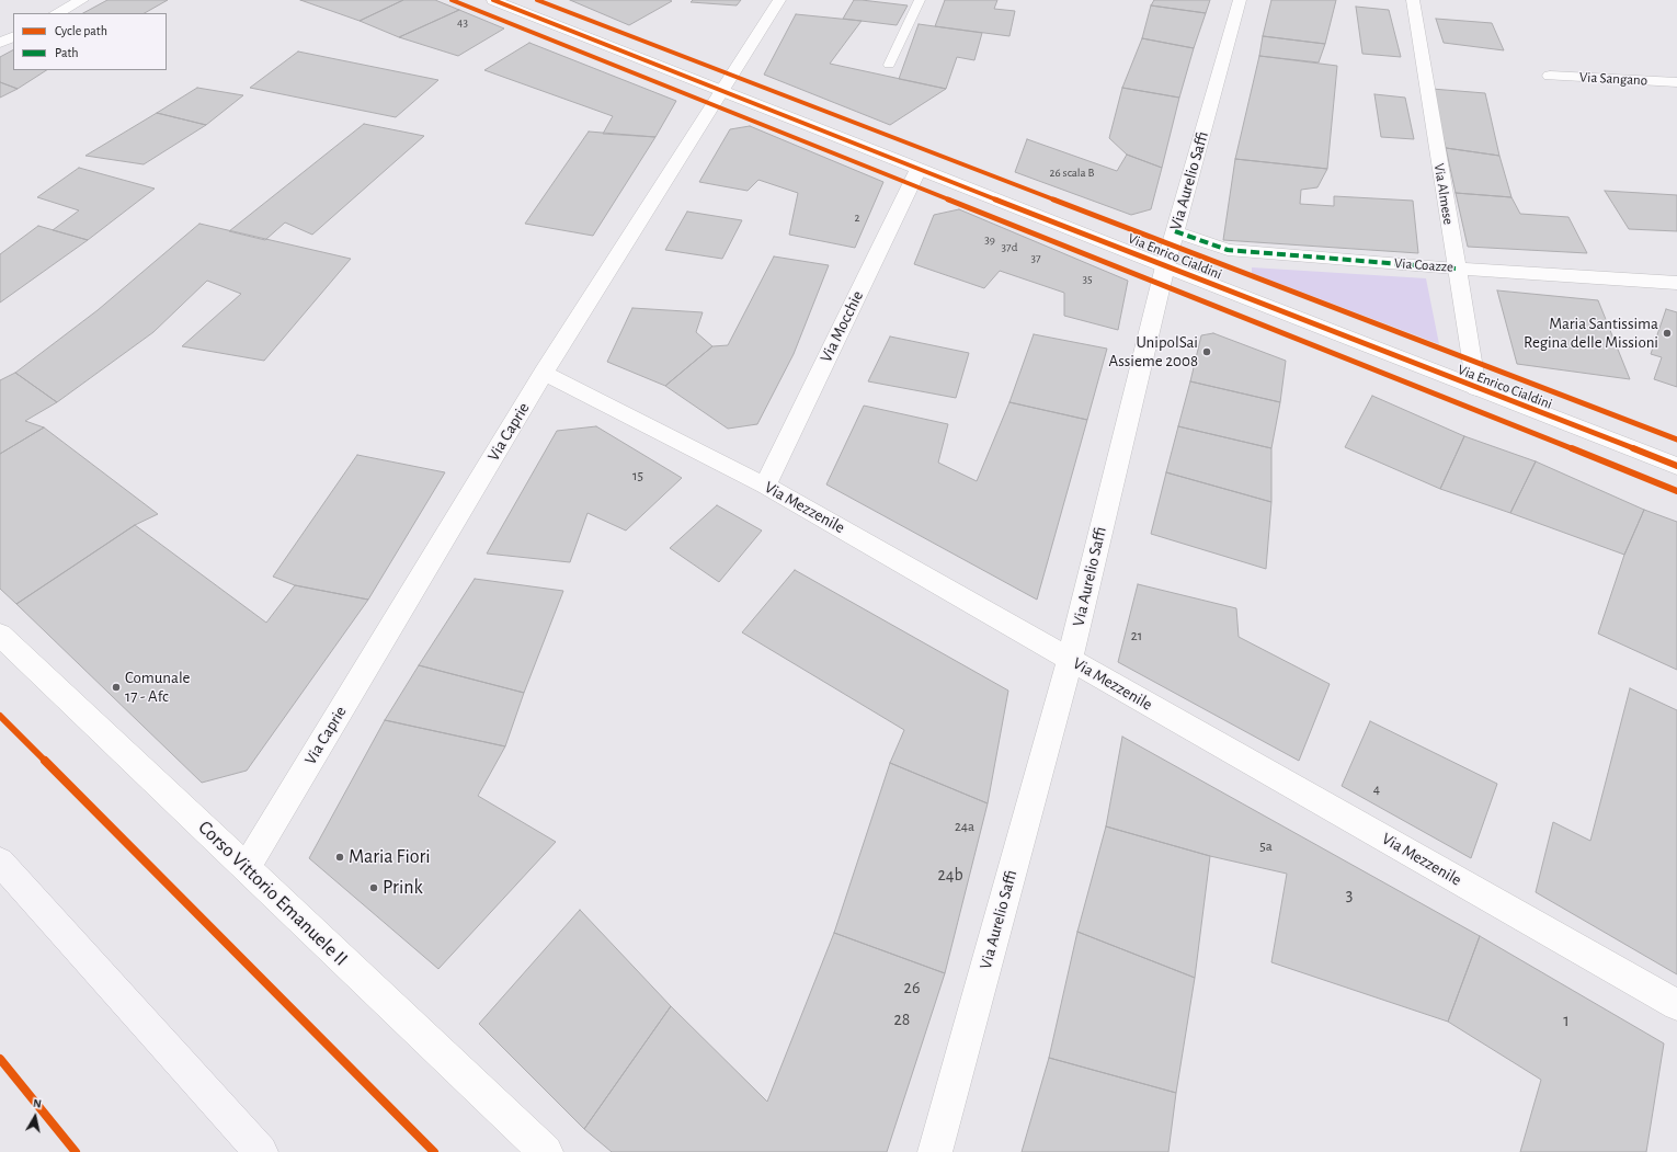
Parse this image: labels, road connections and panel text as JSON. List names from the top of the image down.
{
  "streets": {
    "street": [
      "Via Sangano",
      "Via Aurelio Saffi",
      "Via Almese",
      "Via Enrico Cialdini",
      "Via Coazze",
      "Via Mocchie",
      "Via Caprie",
      "Via Mezzenile",
      "Corso Vittorio Emanuele II"
    ]
  },
  "crossings": [
    ["Via Aurelio Saffi", "Via Enrico Cialdini"],
    ["Via Aurelio Saffi", "Via Coazze"],
    ["Via Aurelio Saffi", "Via Mezzenile"],
    ["Via Almese", "Via Enrico Cialdini"],
    ["Via Almese", "Via Coazze"],
    ["Via Enrico Cialdini", "Via Mocchie"],
    ["Via Enrico Cialdini", "Via Caprie"],
    ["Via Mocchie", "Via Mezzenile"],
    ["Via Caprie", "Via Mezzenile"],
    ["Via Caprie", "Corso Vittorio Emanuele II"]
  ],
  "places": [
    "Maria Santissima Regina delle Missioni",
    "UnipolSai Assieme 2008",
    "Comunale 17 - Afc",
    "Maria Fiori",
    "Prink"
  ],
  "house_numbers": [
    "43",
    "26 scala B",
    "2",
    "39",
    "37d",
    "37",
    "35",
    "15",
    "21",
    "4",
    "24a",
    "5a",
    "24b",
    "3",
    "26",
    "28",
    "1"
  ],
  "legend": ["Cycle path", "Path"],
  "north": "top"
}
